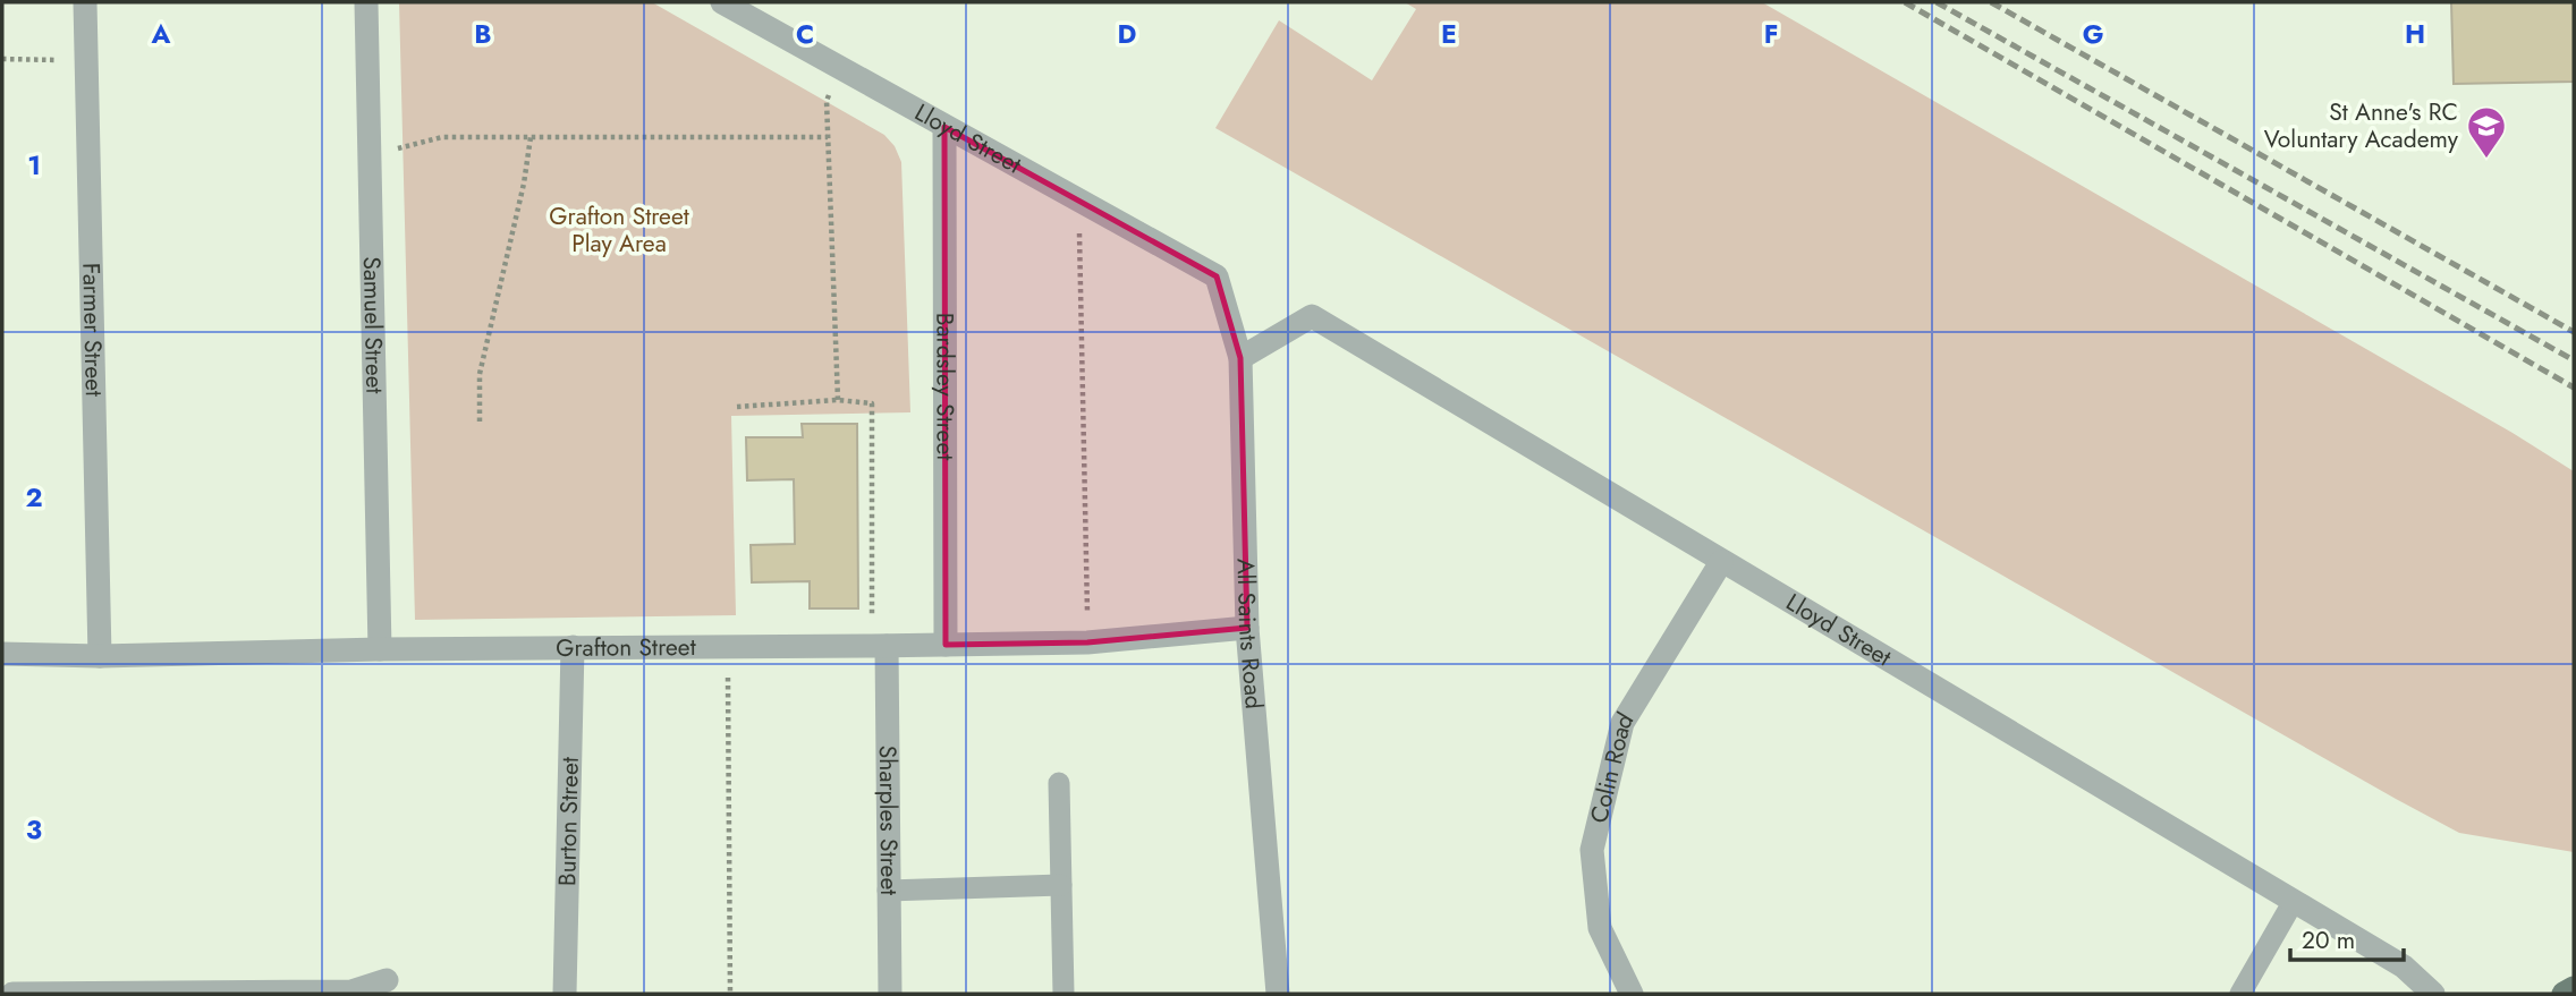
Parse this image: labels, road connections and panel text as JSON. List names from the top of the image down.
{
  "streets": {
    "street": [
      "Lloyd Street",
      "Samuel Street",
      "Farmer Street",
      "Bardsley Street",
      "All Saints Road",
      "Grafton Street",
      "Colin Road",
      "Burton Street",
      "Sharples Street"
    ]
  },
  "crossings": [
    ["Lloyd Street", "Bardsley Street"],
    ["Lloyd Street", "All Saints Road"],
    ["Lloyd Street", "Colin Road"],
    ["Samuel Street", "Grafton Street"],
    ["Farmer Street", "Grafton Street"],
    ["Bardsley Street", "Grafton Street"],
    ["All Saints Road", "Grafton Street"],
    ["Grafton Street", "Burton Street"],
    ["Grafton Street", "Sharples Street"]
  ],
  "parks": ["Grafton Street Play Area"],
  "places": {
    "school or university": ["St Anne's RC Voluntary Academy"]
  },
  "scale_bar": "20 m",
  "grid": {
    "columns": [
      "A",
      "B",
      "C",
      "D",
      "E",
      "F",
      "G",
      "H"
    ],
    "rows": ["1", "2", "3"]
  }
}
